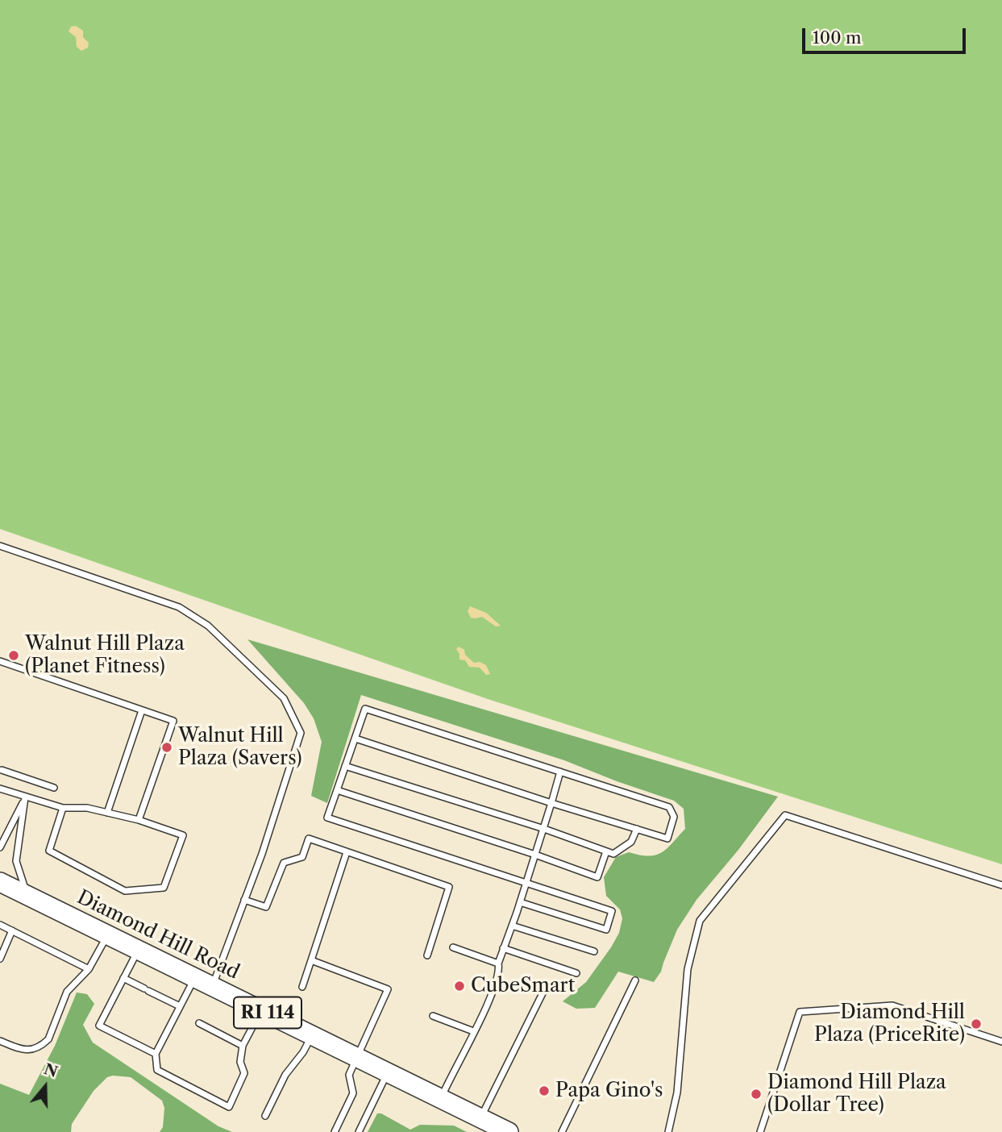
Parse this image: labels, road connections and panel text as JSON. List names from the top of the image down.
{
  "streets": {
    "main road": ["Diamond Hill Road", "RI 114"]
  },
  "places": [
    "Walnut Hill Plaza (Planet Fitness)",
    "Walnut Hill Plaza (Savers)",
    "CubeSmart",
    "Diamond Hill Plaza (PriceRite)",
    "Papa Gino's",
    "Diamond Hill Plaza (Dollar Tree)"
  ],
  "scale_bar": "100 m",
  "north": "top"
}
